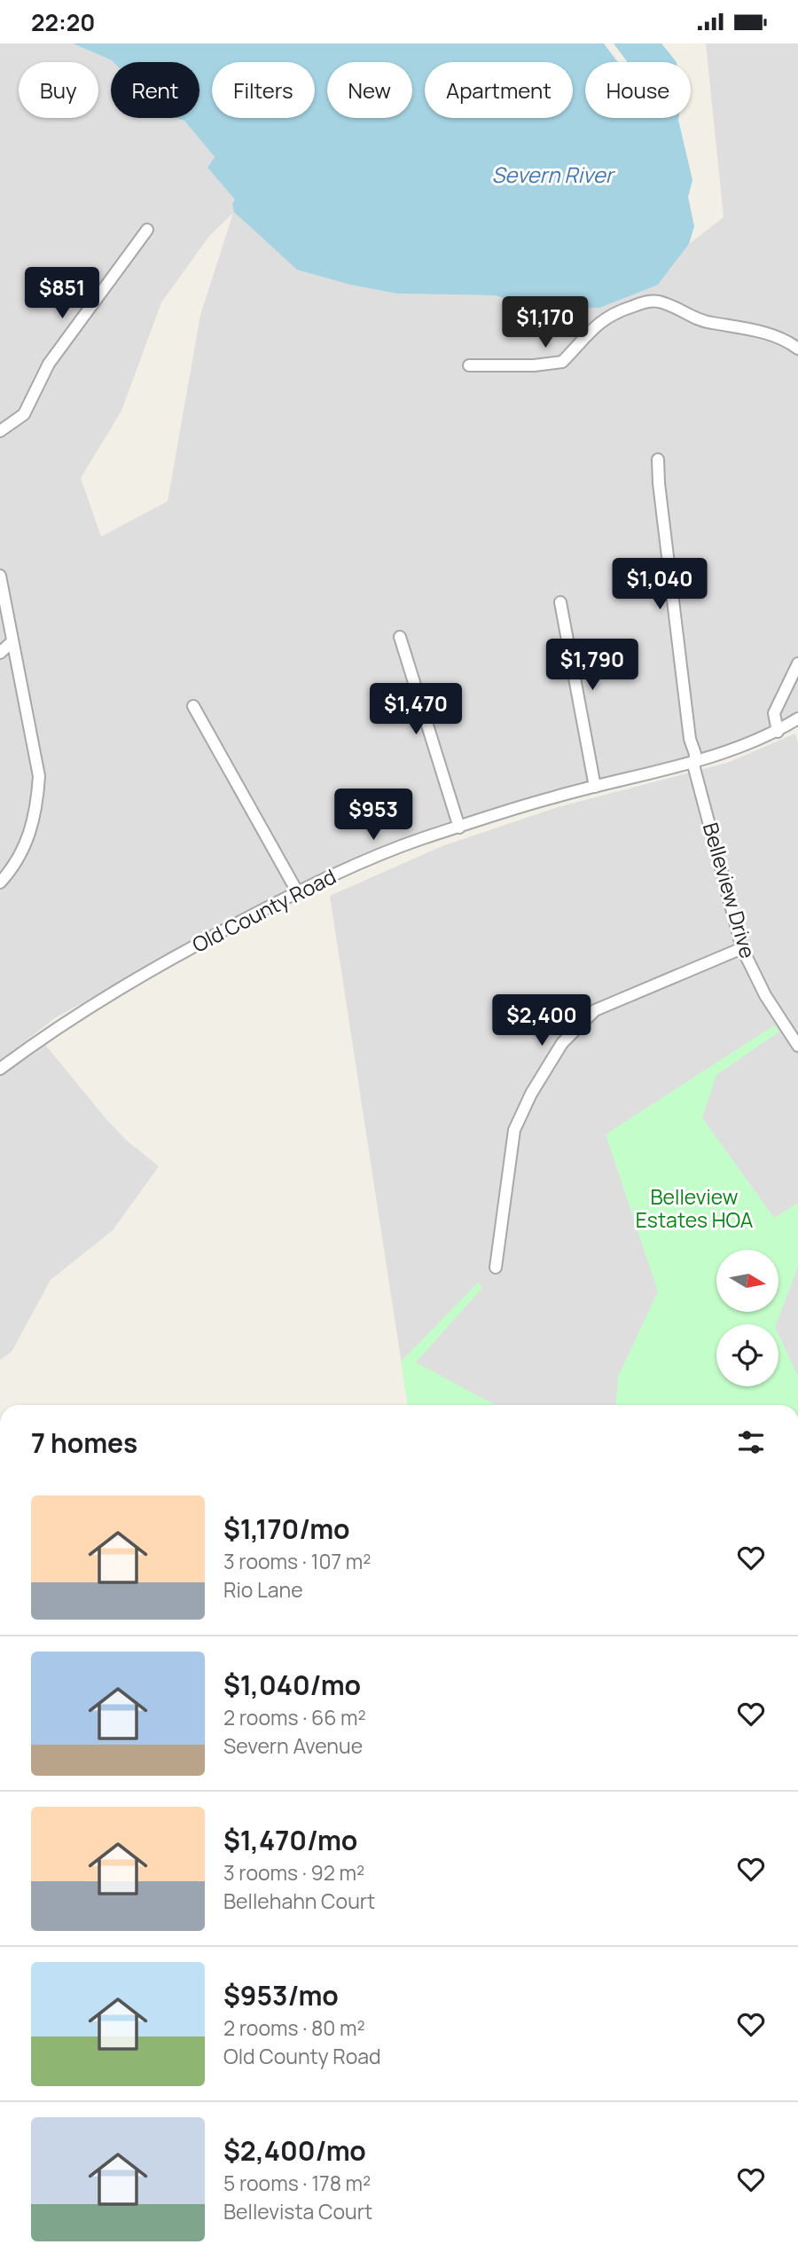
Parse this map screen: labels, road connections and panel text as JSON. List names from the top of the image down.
{
  "streets": {
    "street": ["Belleview Drive", "Old County Road"]
  },
  "crossings": [
    ["Belleview Drive", "Old County Road"]
  ],
  "water": ["Severn River"],
  "parks": ["Belleview Estates HOA"],
  "north": "right",
  "page": {
    "status": "22:20",
    "chip": [
      "Buy",
      "Rent",
      "Filters",
      "New",
      "Apartment",
      "House"
    ],
    "price": [
      "$851",
      "$1,170",
      "$1,040",
      "$1,790",
      "$1,470",
      "$953",
      "$2,400"
    ],
    "heading": "7 homes",
    "list": [
      {
        "name": "$1,170/mo",
        "note": "3 rooms · 107 m² · Rio Lane"
      },
      {
        "name": "$1,040/mo",
        "note": "2 rooms · 66 m² · Severn Avenue"
      },
      {
        "name": "$1,470/mo",
        "note": "3 rooms · 92 m² · Bellehahn Court"
      },
      {
        "name": "$953/mo",
        "note": "2 rooms · 80 m² · Old County Road"
      },
      {
        "name": "$2,400/mo",
        "note": "5 rooms · 178 m² · Bellevista Court"
      }
    ]
  }
}
